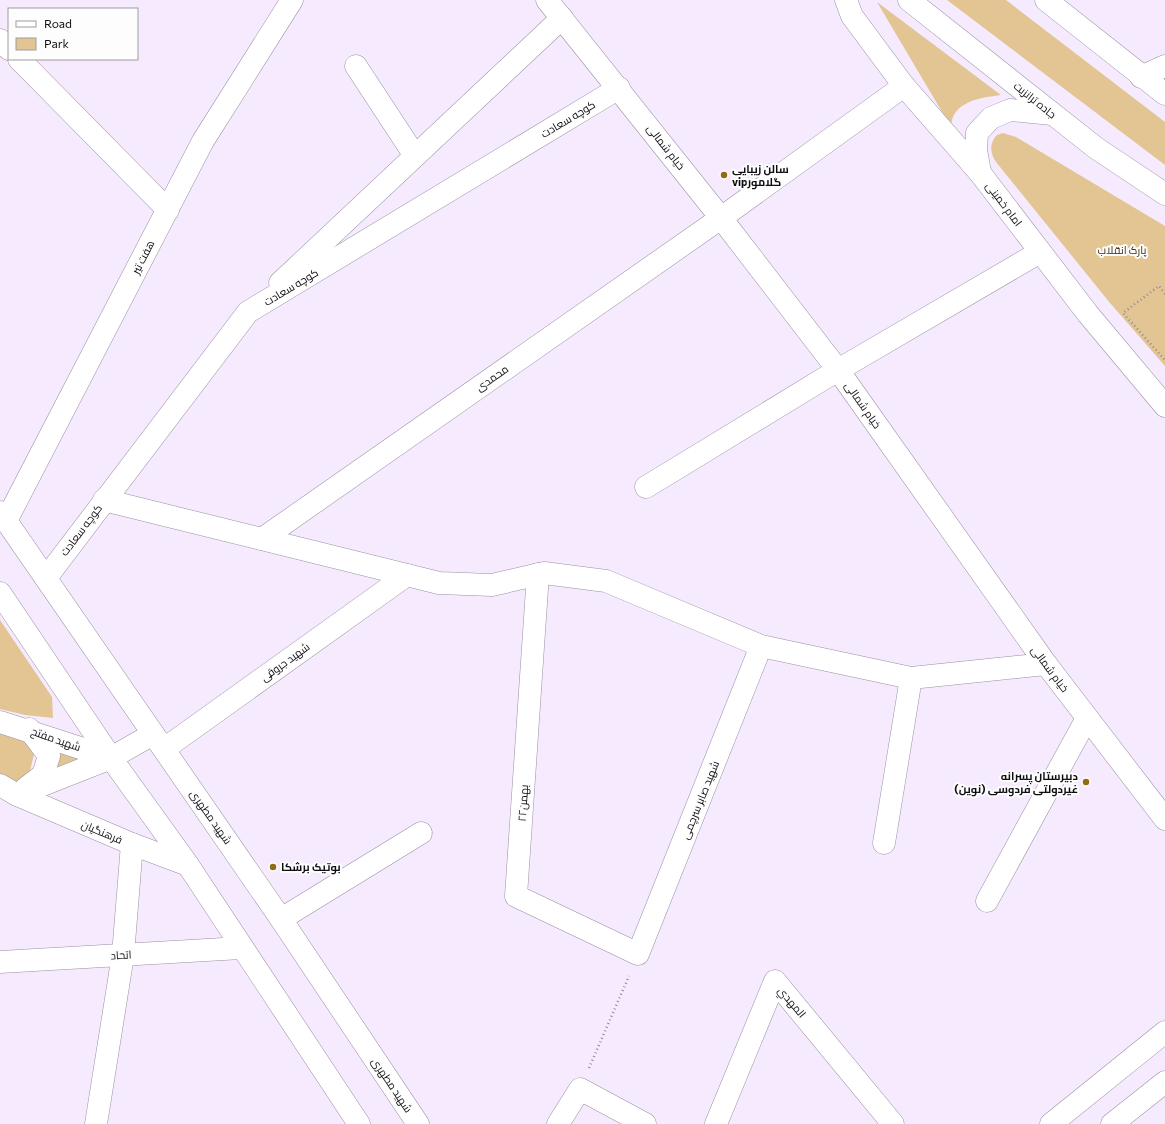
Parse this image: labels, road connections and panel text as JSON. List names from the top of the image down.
{
  "streets": {
    "street": [
      "جاده ترانزیت",
      "کوچه سعادت",
      "خیام شمالی",
      "امام خمینی",
      "هفت تير",
      "محمدی",
      "شهید جروقی",
      "شهید مفتح",
      "شهید صابر سرچمی",
      "۲۲بهمن",
      "شهید مطهری",
      "فرهنگیان",
      "اتحاد",
      "المهدي"
    ]
  },
  "crossings": [
    ["کوچه سعادت", "خیام شمالی"],
    ["کوچه سعادت", "شهید مطهری"],
    ["خیام شمالی", "محمدی"],
    ["امام خمینی", "محمدی"],
    ["هفت تير", "شهید مطهری"],
    ["شهید جروقی", "شهید مفتح"],
    ["شهید جروقی", "شهید مطهری"],
    ["شهید صابر سرچمی", "۲۲بهمن"]
  ],
  "parks": ["پارک انقلاب"],
  "places": ["سالن زیبایی vipگلامور", "دبیرستان پسرانه غیردولتی فردوسی (نوین)", "بوتیک برشکا"],
  "legend": ["Road", "Park"]
}
